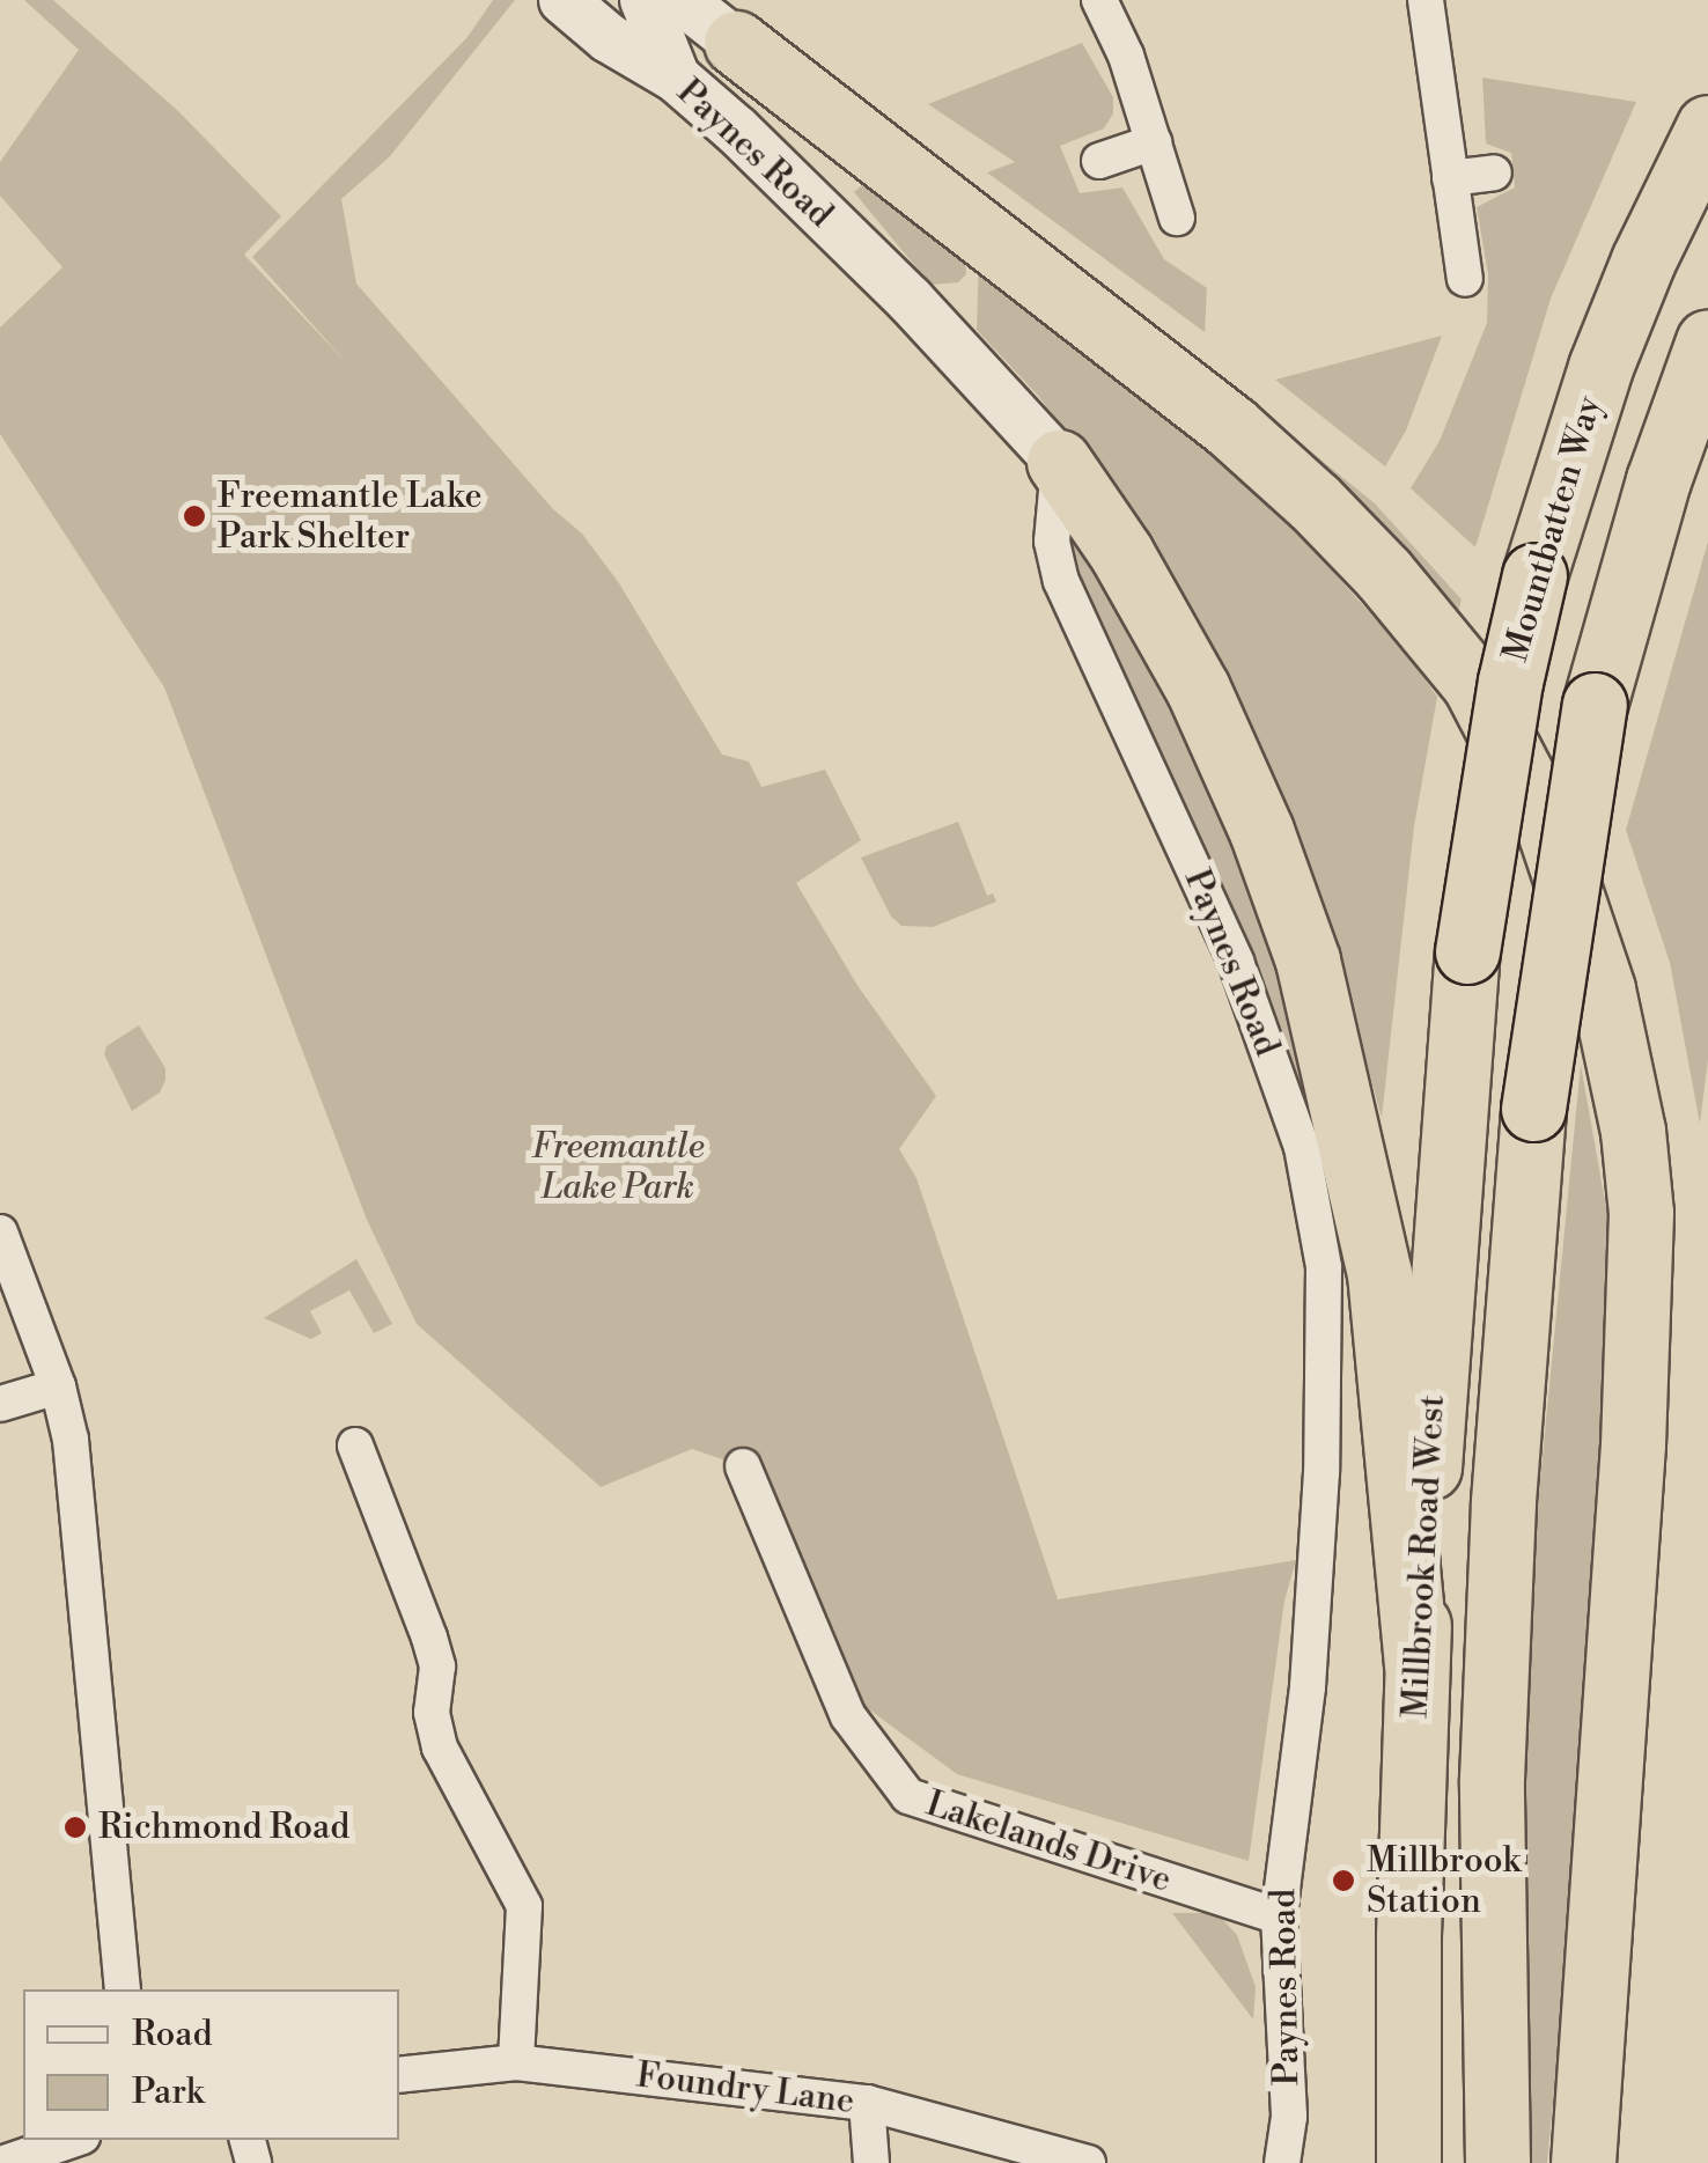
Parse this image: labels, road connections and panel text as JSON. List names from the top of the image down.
{
  "streets": {
    "highway": ["Mountbatten Way", "Millbrook Road West"],
    "street": ["Paynes Road", "Lakelands Drive", "Foundry Lane"]
  },
  "crossings": [
    ["Paynes Road", "Lakelands Drive"],
    ["Mountbatten Way", "Millbrook Road West"]
  ],
  "parks": ["Freemantle Lake Park"],
  "places": ["Freemantle Lake Park Shelter", "Richmond Road", "Millbrook Station"],
  "legend": ["Road", "Park"]
}
